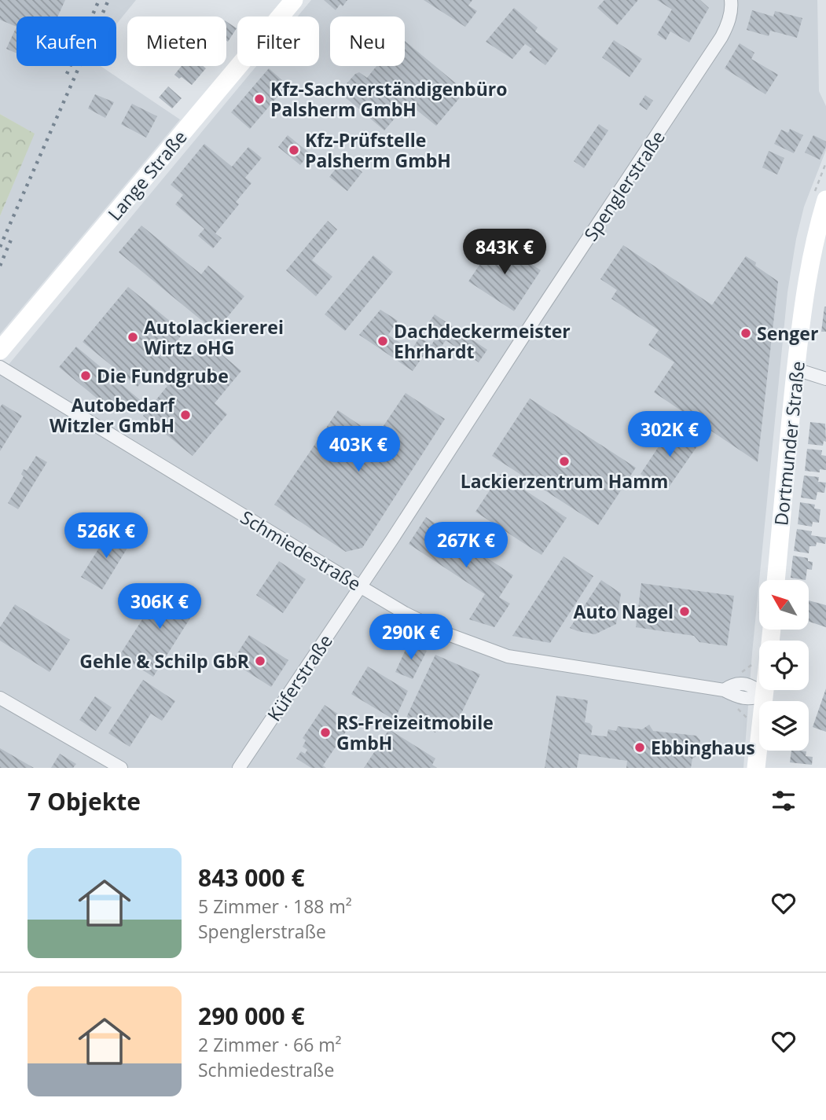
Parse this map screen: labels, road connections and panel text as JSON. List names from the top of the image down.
{
  "streets": {
    "main road": ["Lange Straße", "Dortmunder Straße"],
    "street": ["Spenglerstraße", "Schmiedestraße", "Küferstraße"]
  },
  "crossings": [
    ["Spenglerstraße", "Schmiedestraße"],
    ["Spenglerstraße", "Küferstraße"],
    ["Schmiedestraße", "Küferstraße"]
  ],
  "places": [
    "Kfz-Sachverständigenbüro Palsherm GmbH",
    "Kfz-Prüfstelle Palsherm GmbH",
    "Senger",
    "Autolackiererei Wirtz oHG",
    "Dachdeckermeister Ehrhardt",
    "Die Fundgrube",
    "Autobedarf Witzler GmbH",
    "Lackierzentrum Hamm",
    "Auto Nagel",
    "Gehle & Schilp GbR",
    "RS-Freizeitmobile GmbH",
    "Ebbinghaus"
  ],
  "north": "top left",
  "page": {
    "chip": [
      "Kaufen",
      "Mieten",
      "Filter",
      "Neu"
    ],
    "price": [
      "843K €",
      "302K €",
      "403K €",
      "526K €",
      "267K €",
      "306K €",
      "290K €"
    ],
    "heading": "7 Objekte",
    "list": [
      {
        "name": "843 000 €",
        "note": "5 Zimmer · 188 m² · Spenglerstraße"
      },
      {
        "name": "290 000 €",
        "note": "2 Zimmer · 66 m² · Schmiedestraße"
      }
    ]
  }
}
